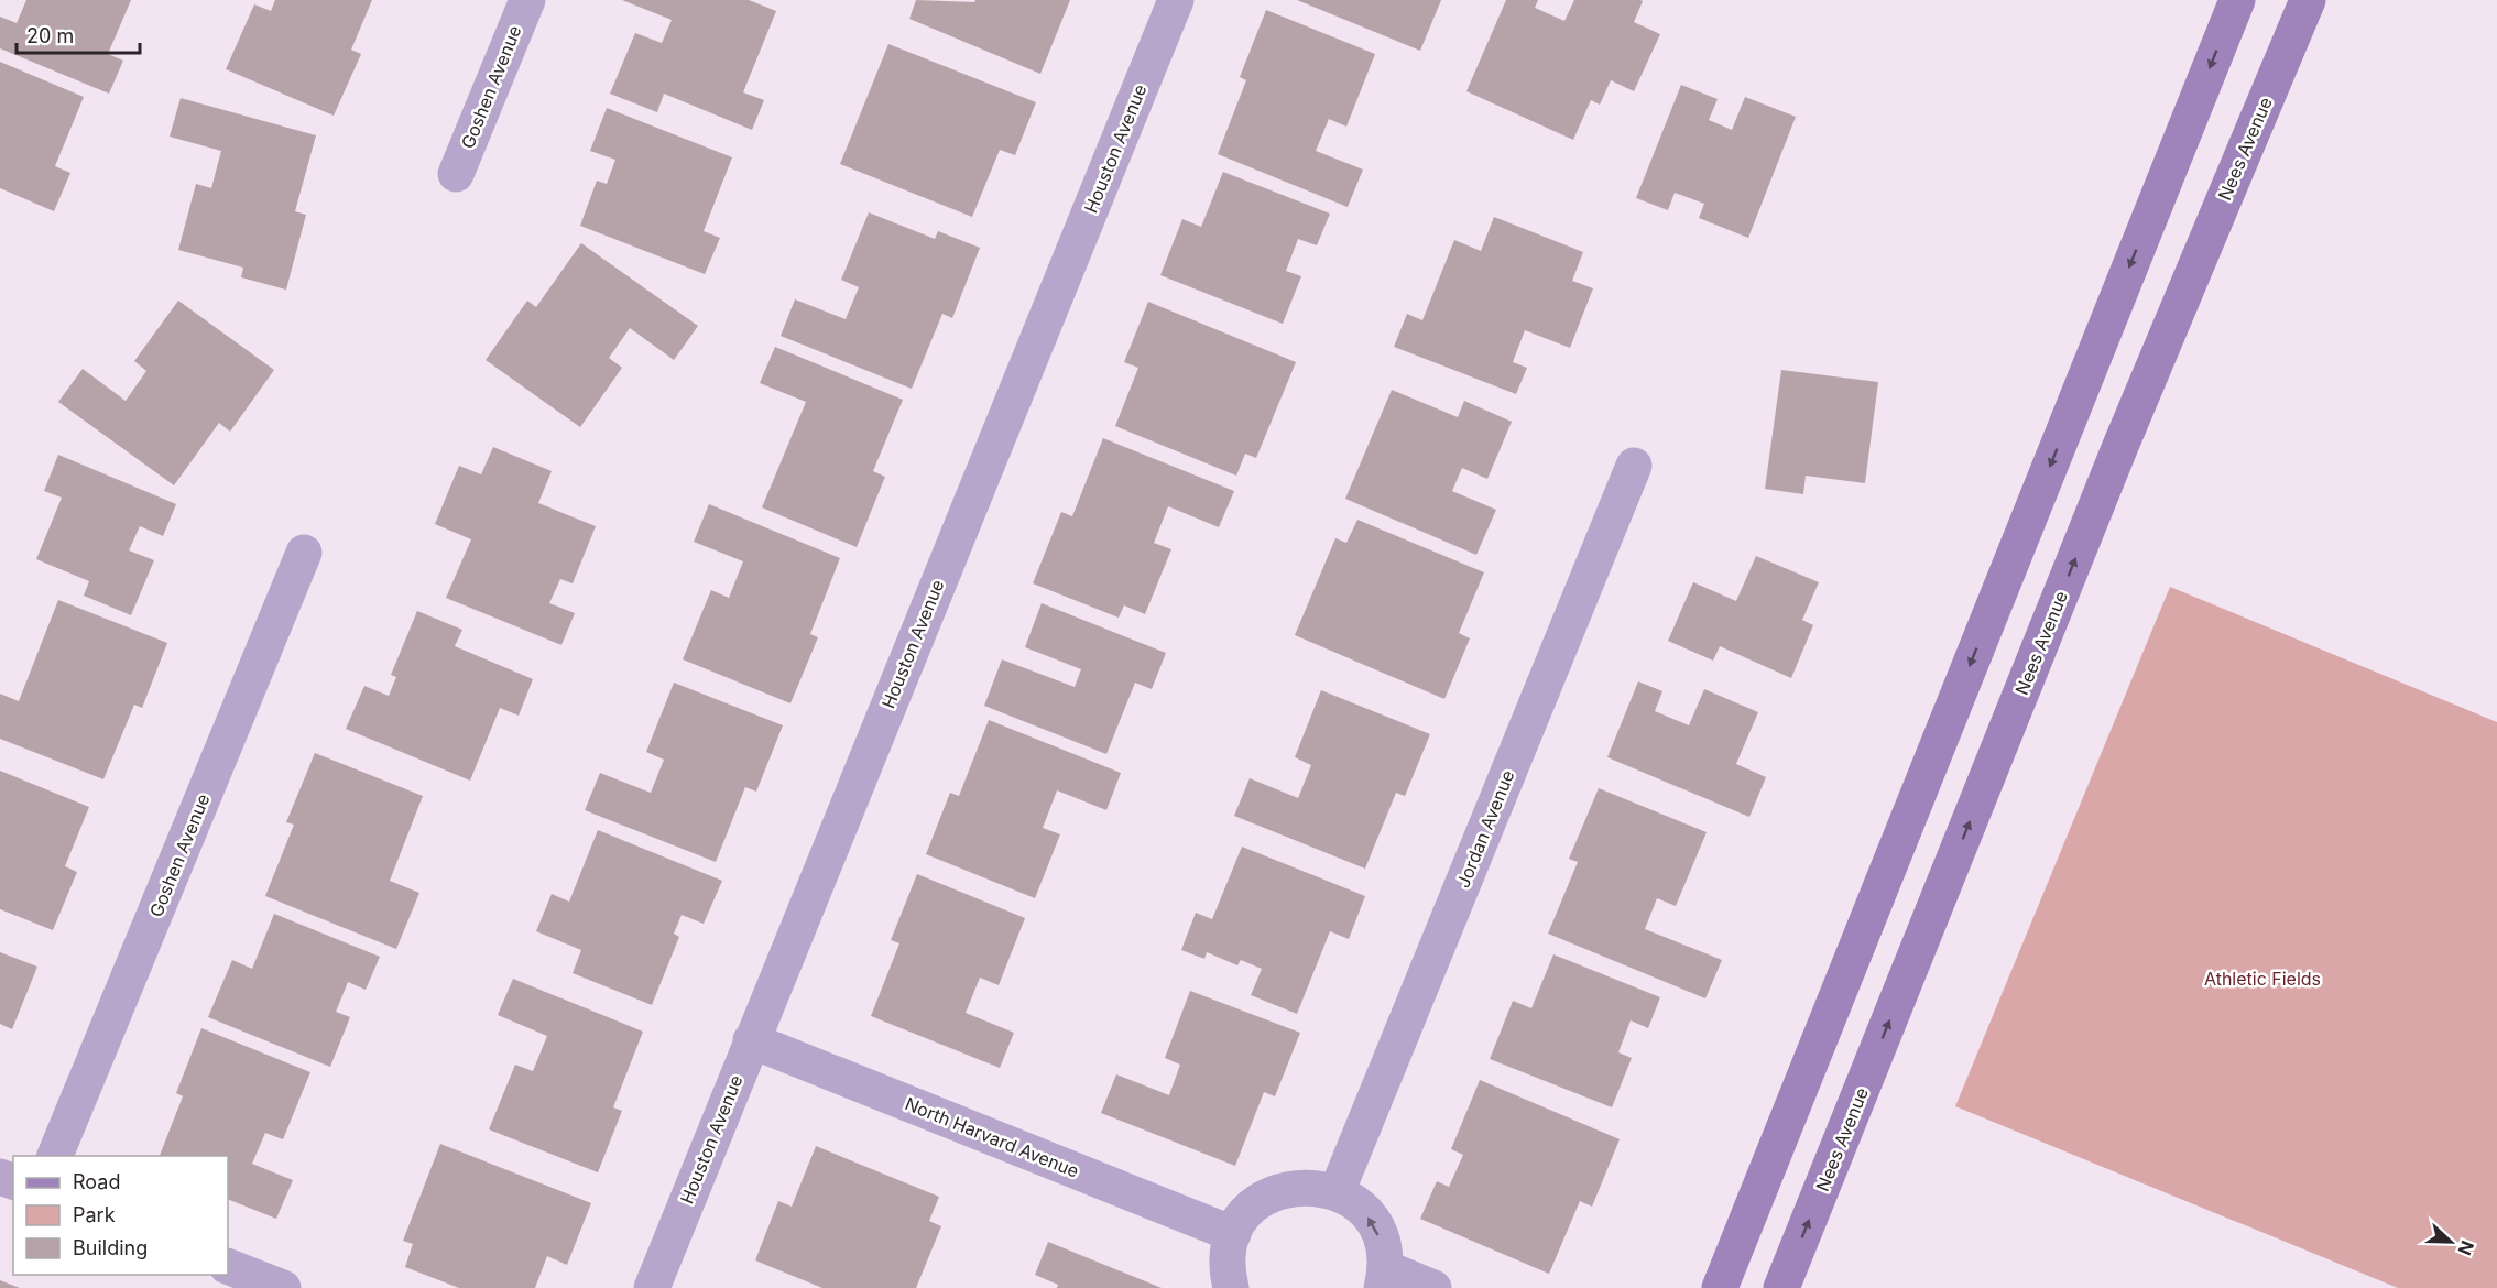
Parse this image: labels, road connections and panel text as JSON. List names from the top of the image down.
{
  "streets": {
    "main road": ["Nees Avenue"],
    "street": [
      "Goshen Avenue",
      "Houston Avenue",
      "Jordan Avenue",
      "North Harvard Avenue"
    ]
  },
  "crossings": [
    ["Houston Avenue", "North Harvard Avenue"]
  ],
  "parks": ["Athletic Fields"],
  "legend": ["Road", "Park", "Building"],
  "scale_bar": "20 m",
  "north": "right"
}
